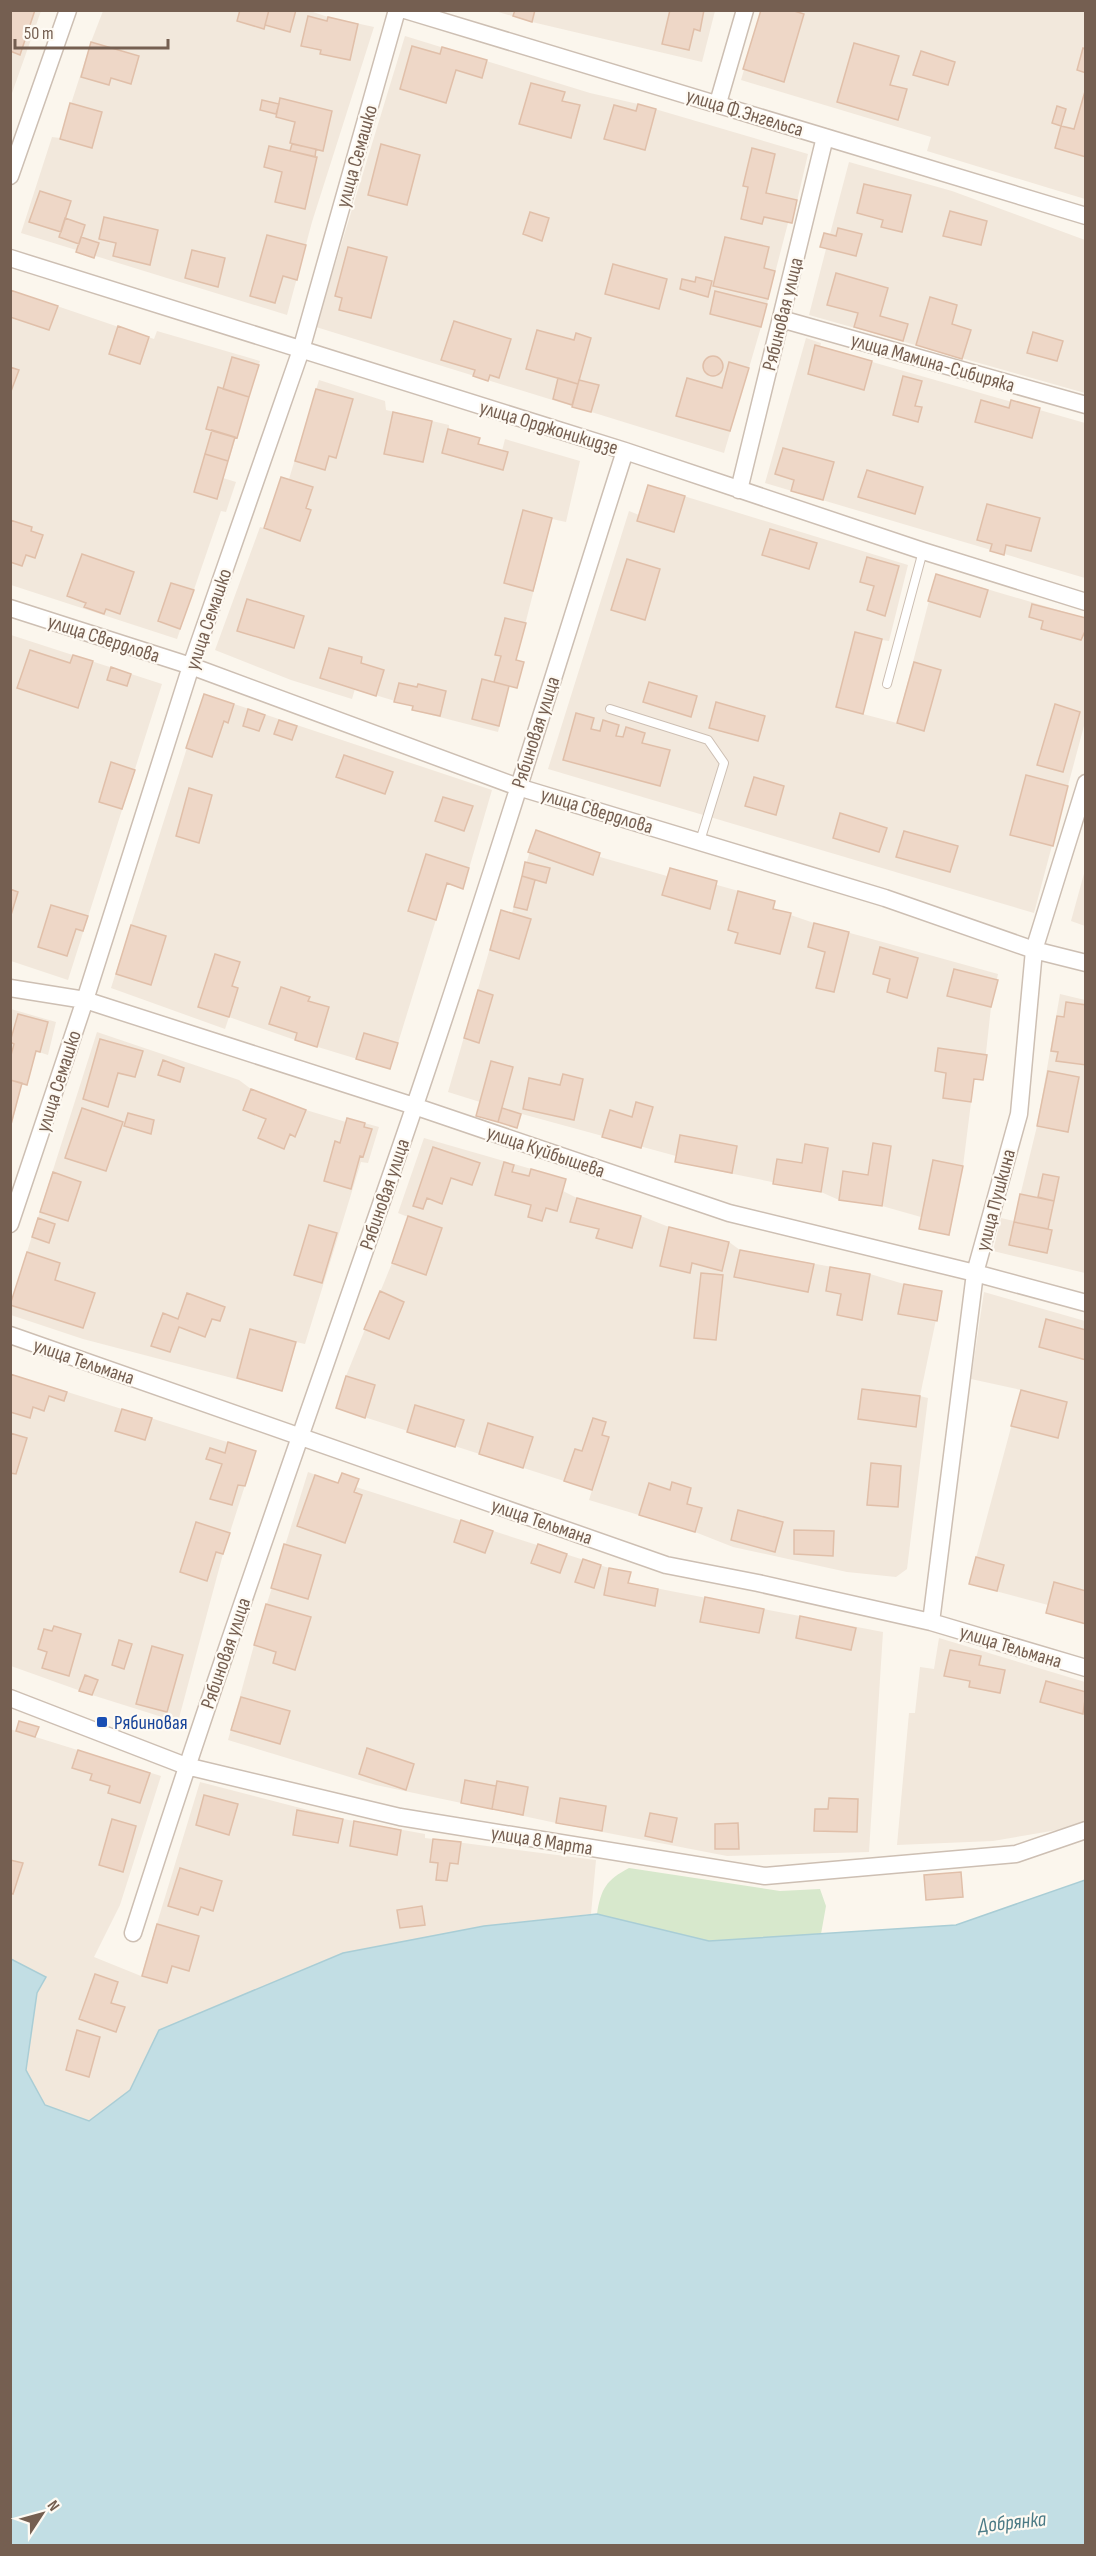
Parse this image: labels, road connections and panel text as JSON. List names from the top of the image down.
{
  "streets": {
    "street": [
      "улица Ф.Энгельса",
      "улица Семашко",
      "Рябиновая улица",
      "улица Мамина-Сибиряка",
      "улица Орджоникидзе",
      "улица Свердлова",
      "улица Куйбышева",
      "улица Пушкина",
      "улица Тельмана",
      "улица 8 Марта"
    ]
  },
  "crossings": [
    ["улица Ф.Энгельса", "Рябиновая улица"],
    ["улица Семашко", "улица Орджоникидзе"],
    ["улица Семашко", "улица Свердлова"],
    ["улица Семашко", "улица Куйбышева"],
    ["Рябиновая улица", "улица Мамина-Сибиряка"],
    ["Рябиновая улица", "улица Орджоникидзе"],
    ["Рябиновая улица", "улица Свердлова"],
    ["Рябиновая улица", "улица Куйбышева"],
    ["Рябиновая улица", "улица Тельмана"],
    ["Рябиновая улица", "улица 8 Марта"],
    ["улица Свердлова", "улица Пушкина"],
    ["улица Куйбышева", "улица Пушкина"],
    ["улица Пушкина", "улица Тельмана"]
  ],
  "water": ["Добрянка"],
  "places": {
    "transit": ["Рябиновая"]
  },
  "scale_bar": "50 m",
  "north": "top right"
}
